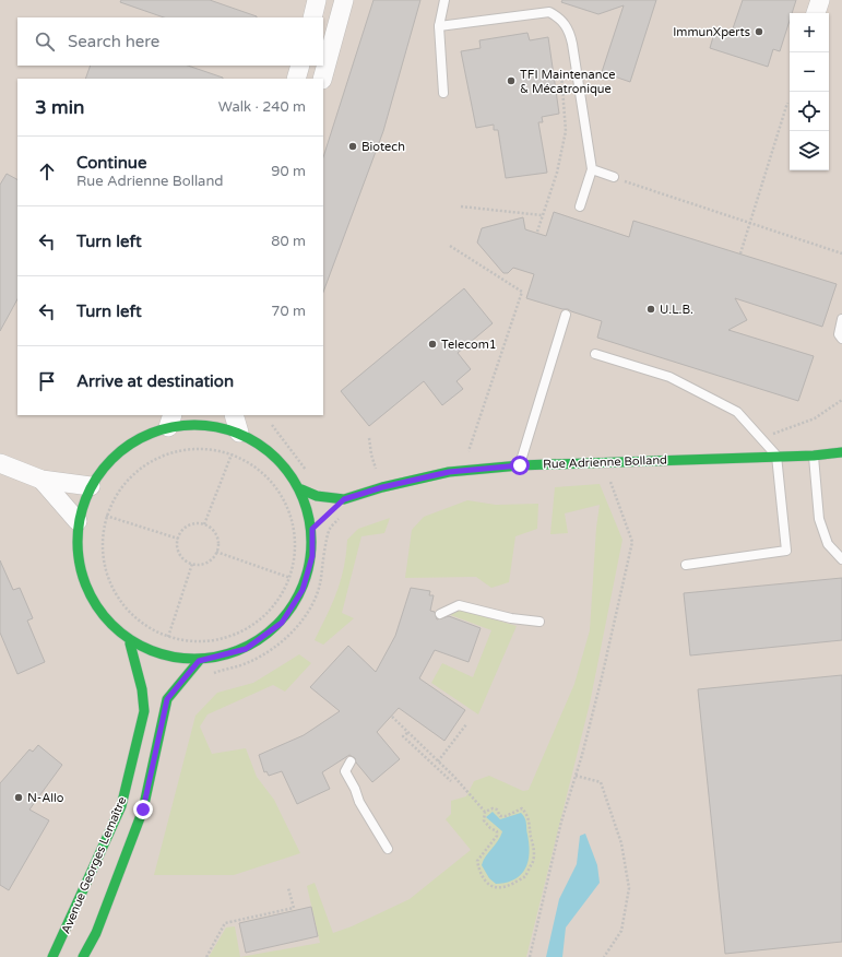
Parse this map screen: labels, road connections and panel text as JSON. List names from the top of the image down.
{
  "streets": {
    "street": ["Rue Adrienne Bolland", "Avenue Georges Lemaître"]
  },
  "places": [
    "ImmunXperts",
    "TFI Maintenance & Mécatronique",
    "Biotech",
    "U.L.B.",
    "Telecom1",
    "N-Allo"
  ],
  "page": {
    "map_buttons": ["+", "−"],
    "search": "Search here",
    "heading": ["3 min", "Walk · 240 m"],
    "list": [
      ["Continue", "Rue Adrienne Bolland", "90 m"],
      ["Turn left", "80 m"],
      ["Turn left", "70 m"],
      "Arrive at destination"
    ]
  }
}
